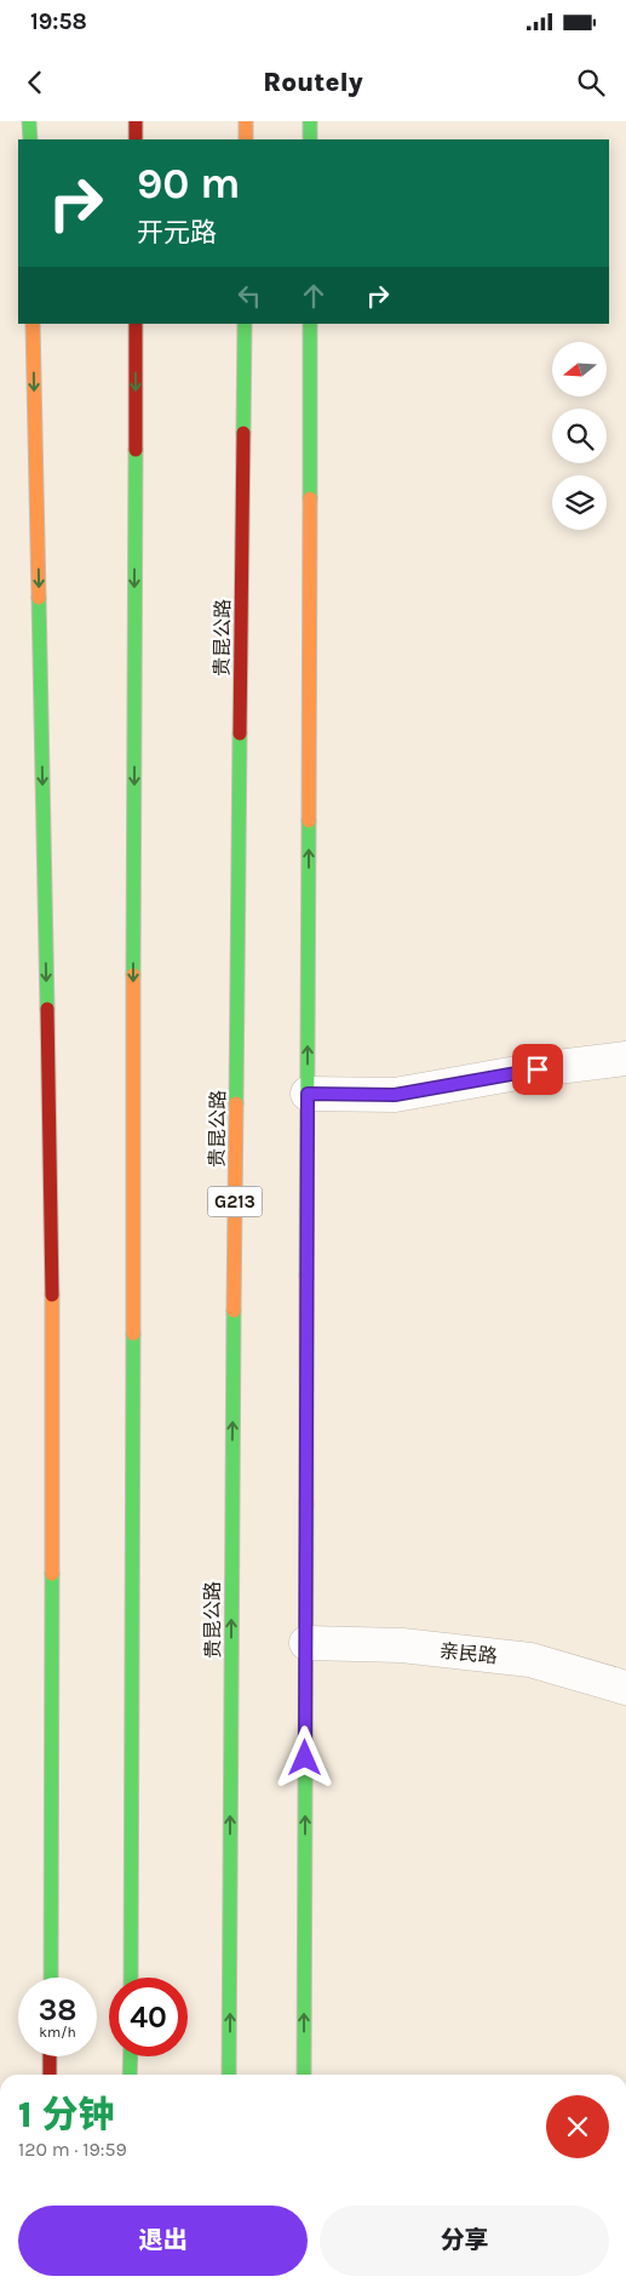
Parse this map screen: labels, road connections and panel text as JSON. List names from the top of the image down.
{
  "streets": {
    "main road": ["贵昆公路", "G213"],
    "street": ["亲民路"]
  },
  "north": "left",
  "page": {
    "status": "19:58",
    "header": "Routely",
    "turn": ["90 m", "开元路"],
    "speed": "38 km/h",
    "limit": "40",
    "heading": ["1 分钟", "120 m · 19:59"],
    "buttons": ["退出", "分享"]
  }
}
